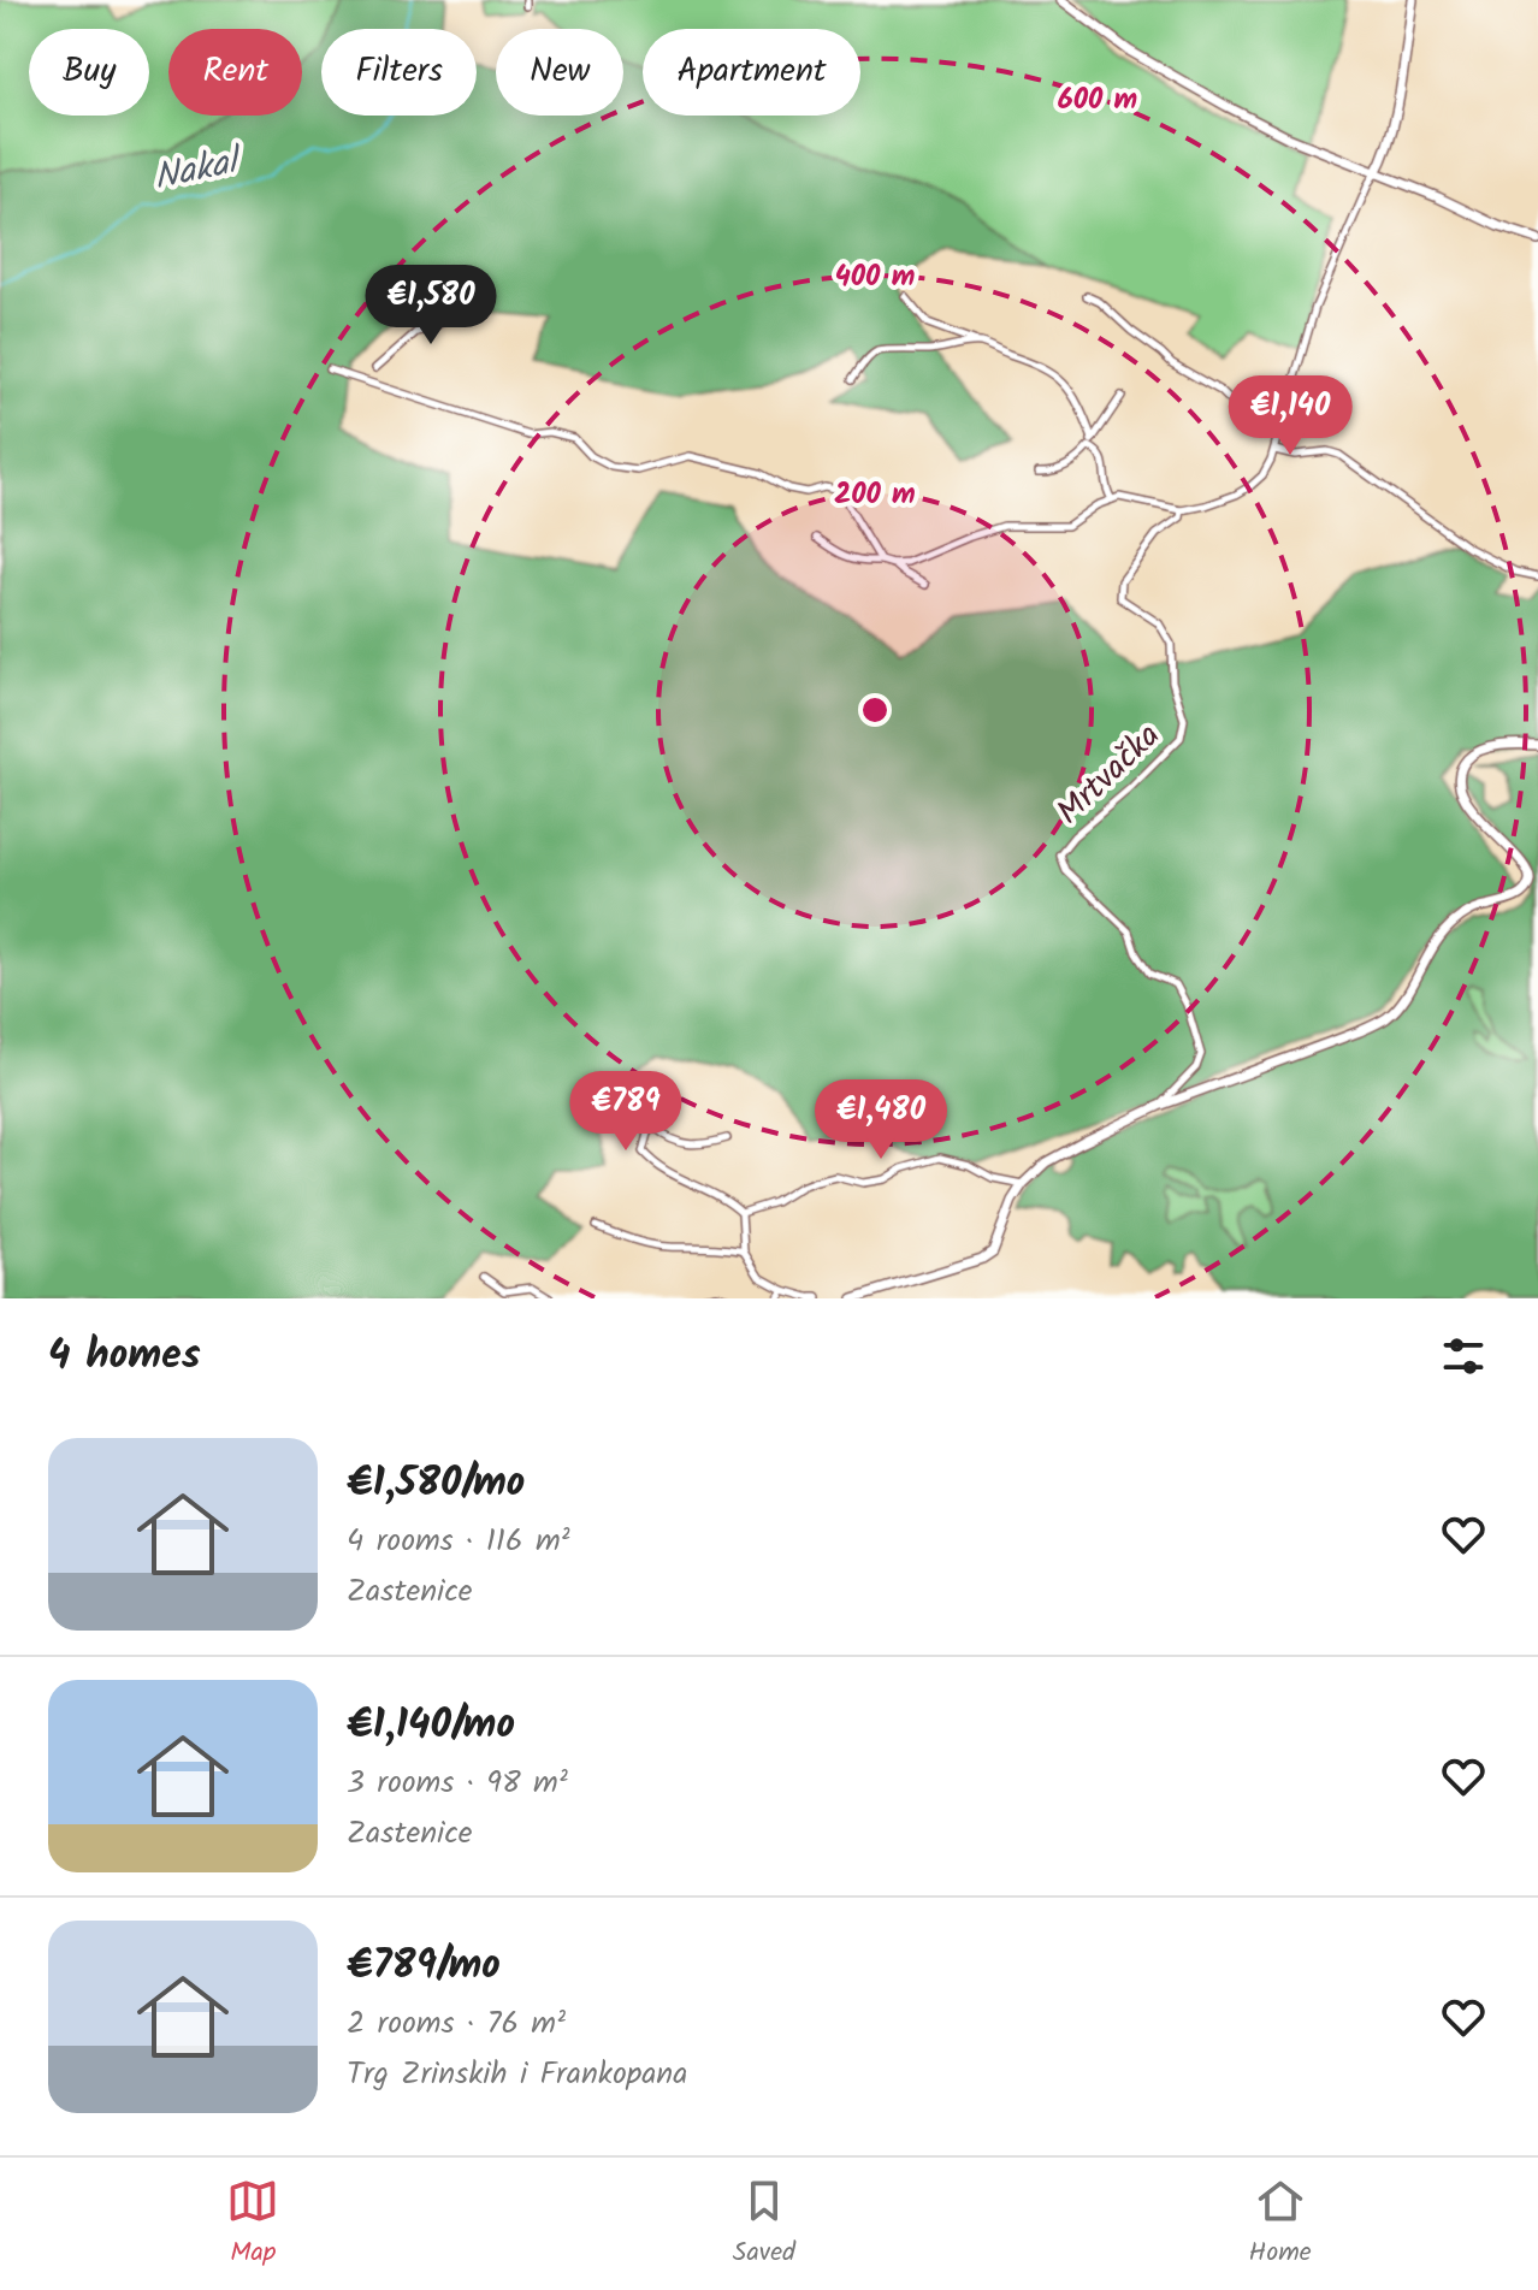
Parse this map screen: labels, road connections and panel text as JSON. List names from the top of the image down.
{
  "streets": {
    "street": ["Mrtvačka"]
  },
  "water": ["Nakal"],
  "page": {
    "chip": [
      "Buy",
      "Rent",
      "Filters",
      "New",
      "Apartment"
    ],
    "price": [
      "€1,580",
      "€1,140",
      "€789",
      "€1,480"
    ],
    "heading": "4 homes",
    "list": [
      {
        "name": "€1,580/mo",
        "note": "4 rooms · 116 m² · Zastenice"
      },
      {
        "name": "€1,140/mo",
        "note": "3 rooms · 98 m² · Zastenice"
      },
      {
        "name": "€789/mo",
        "note": "2 rooms · 76 m² · Trg Zrinskih i Frankopana"
      }
    ],
    "tabs": ["Map", "Saved", "Home"]
  },
  "rings": ["600 m", "400 m", "200 m"]
}
